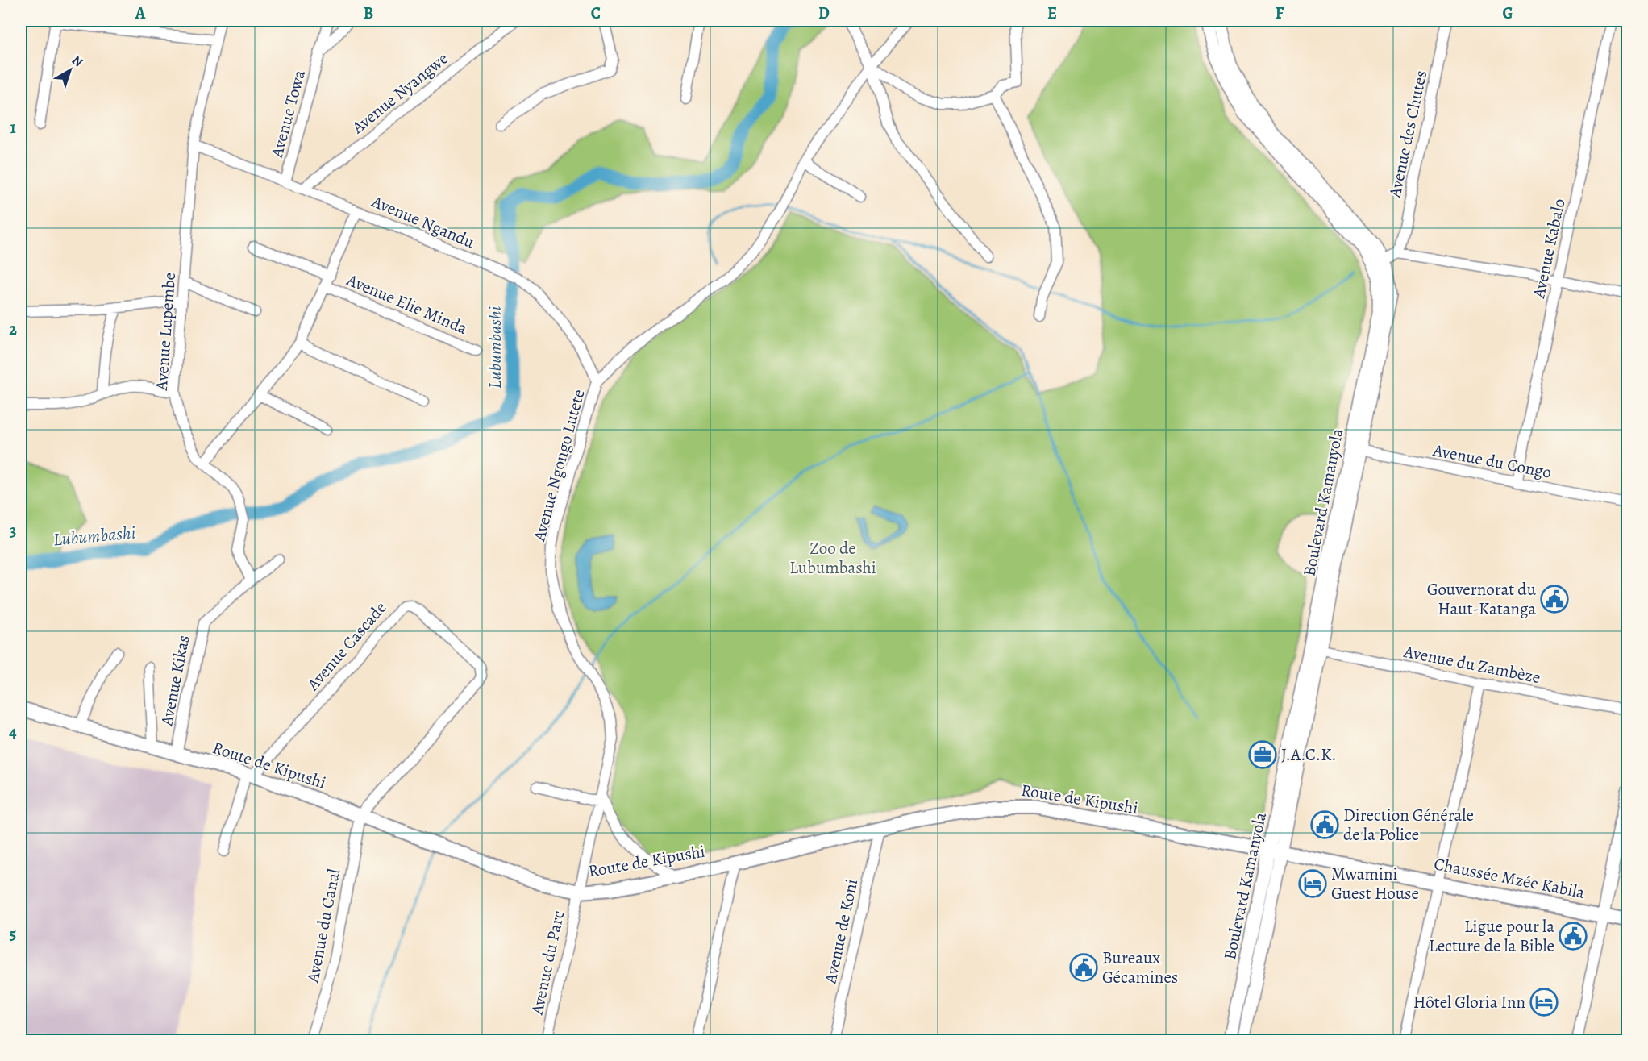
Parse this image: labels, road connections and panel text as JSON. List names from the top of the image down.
{
  "streets": {
    "highway": ["Route de Kipushi", "Chaussée Mzée Kabila"],
    "main road": ["Boulevard Kamanyola"],
    "street": [
      "Avenue Nyangwe",
      "Avenue Towa",
      "Avenue des Chutes",
      "Avenue Ngandu",
      "Avenue Kabalo",
      "Avenue Elie Minda",
      "Avenue Lupembe",
      "Avenue du Congo",
      "Avenue Ngongo Lutete",
      "Avenue Cascade",
      "Avenue du Zambèze",
      "Avenue Kikas",
      "Avenue du Canal",
      "Avenue de Koni",
      "Avenue du Parc"
    ]
  },
  "crossings": [
    ["Avenue Nyangwe", "Avenue Ngandu"],
    ["Avenue Towa", "Avenue Ngandu"],
    ["Avenue Ngandu", "Avenue Lupembe"],
    ["Avenue Ngandu", "Avenue Ngongo Lutete"],
    ["Avenue Kabalo", "Avenue du Congo"],
    ["Avenue Lupembe", "Avenue Kikas"],
    ["Avenue du Congo", "Boulevard Kamanyola"],
    ["Avenue Ngongo Lutete", "Avenue du Parc"],
    ["Boulevard Kamanyola", "Avenue du Zambèze"],
    ["Boulevard Kamanyola", "Route de Kipushi"],
    ["Boulevard Kamanyola", "Chaussée Mzée Kabila"],
    ["Avenue Cascade", "Route de Kipushi"],
    ["Avenue Cascade", "Avenue du Canal"],
    ["Avenue Kikas", "Route de Kipushi"],
    ["Route de Kipushi", "Chaussée Mzée Kabila"],
    ["Route de Kipushi", "Avenue du Canal"],
    ["Route de Kipushi", "Avenue de Koni"],
    ["Route de Kipushi", "Avenue du Parc"]
  ],
  "water": ["Lubumbashi"],
  "parks": ["Zoo de Lubumbashi"],
  "places": {
    "public building": [
      "Gouvernorat du Haut-Katanga",
      "Direction Générale de la Police",
      "Ligue pour la Lecture de la Bible",
      "Bureaux Gécamines"
    ],
    "office": ["J.A.C.K."],
    "hotel": ["Mwamini Guest House", "Hôtel Gloria Inn"]
  },
  "north": "top right",
  "grid": {
    "columns": [
      "A",
      "B",
      "C",
      "D",
      "E",
      "F",
      "G"
    ],
    "rows": [
      "1",
      "2",
      "3",
      "4",
      "5"
    ]
  }
}
